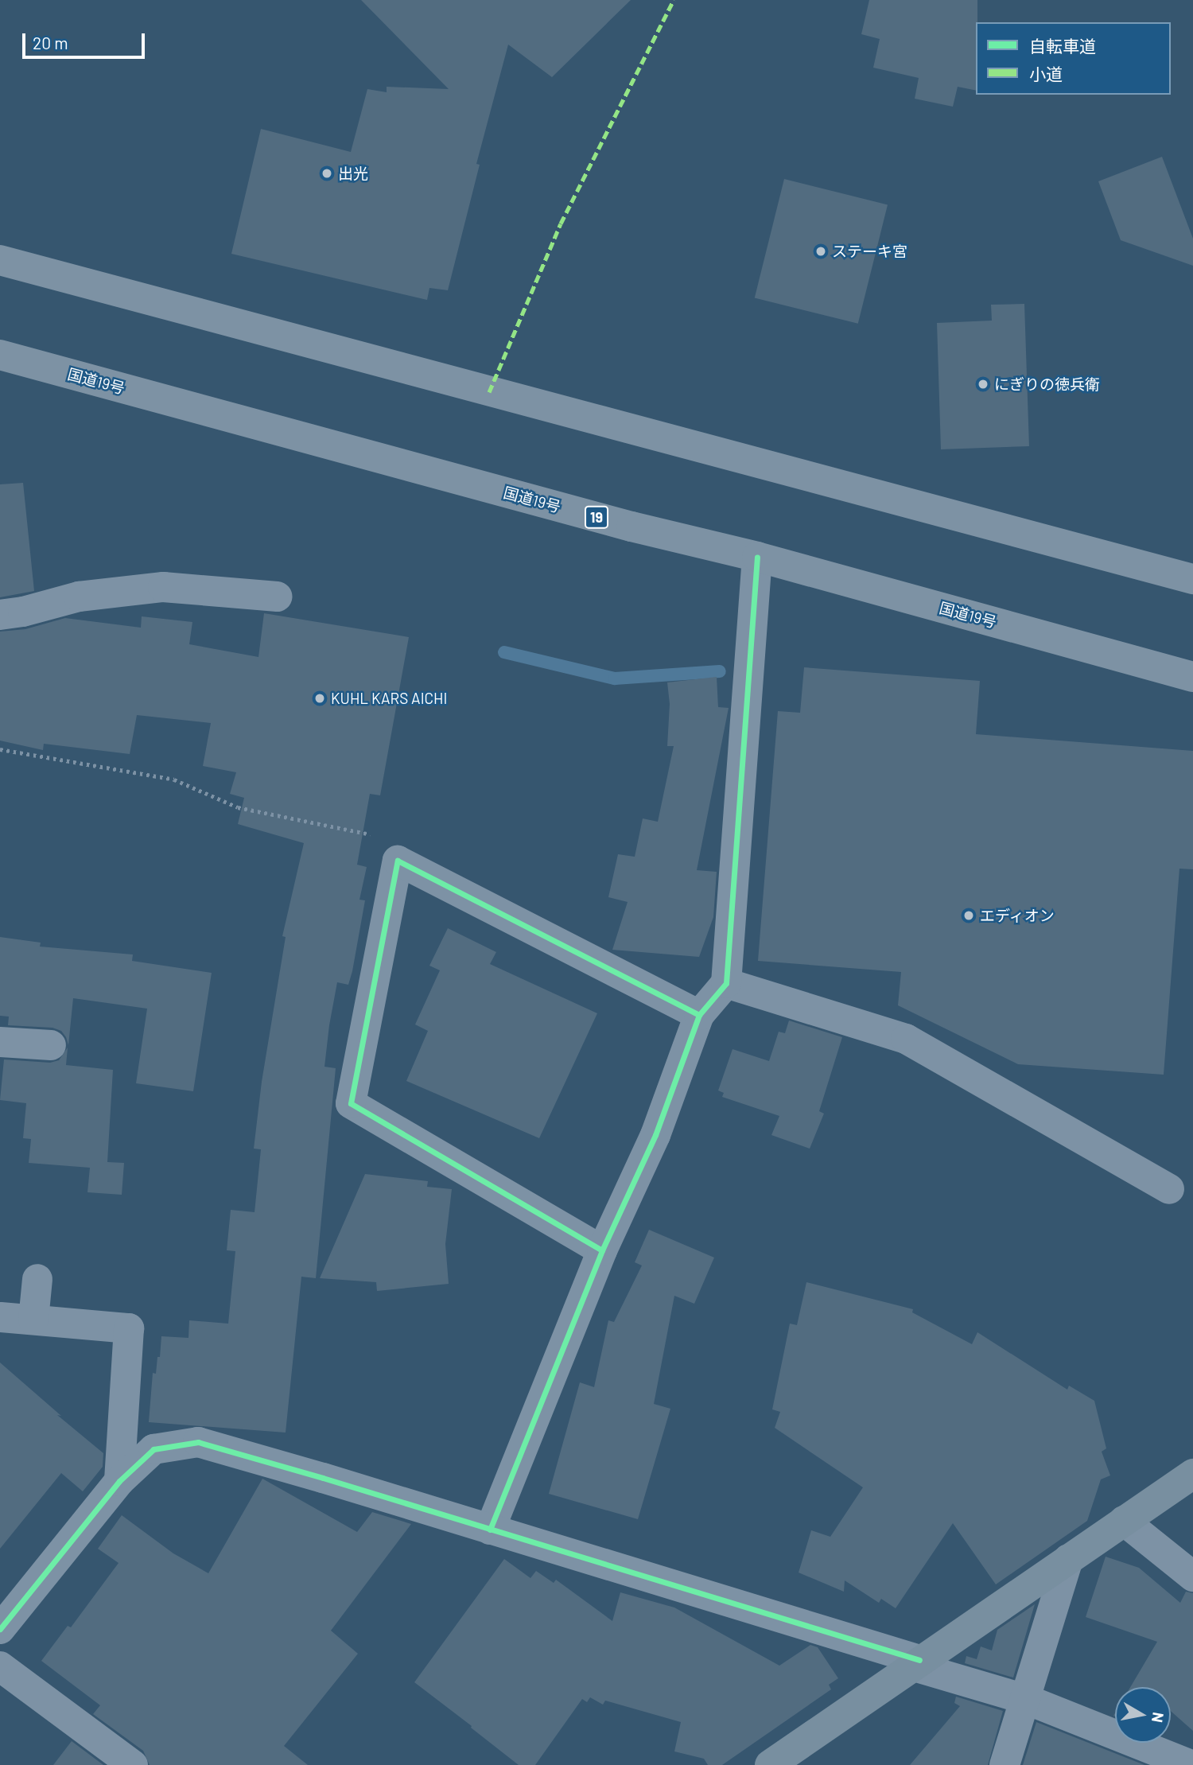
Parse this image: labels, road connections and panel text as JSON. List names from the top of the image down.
{
  "streets": {
    "highway": ["国道19号", "19"]
  },
  "places": [
    "出光",
    "ステーキ宮",
    "にぎりの徳兵衛",
    "KUHL KARS AICHI",
    "エディオン"
  ],
  "legend": ["自転車道", "小道"],
  "scale_bar": "20 m",
  "north": "right"
}
